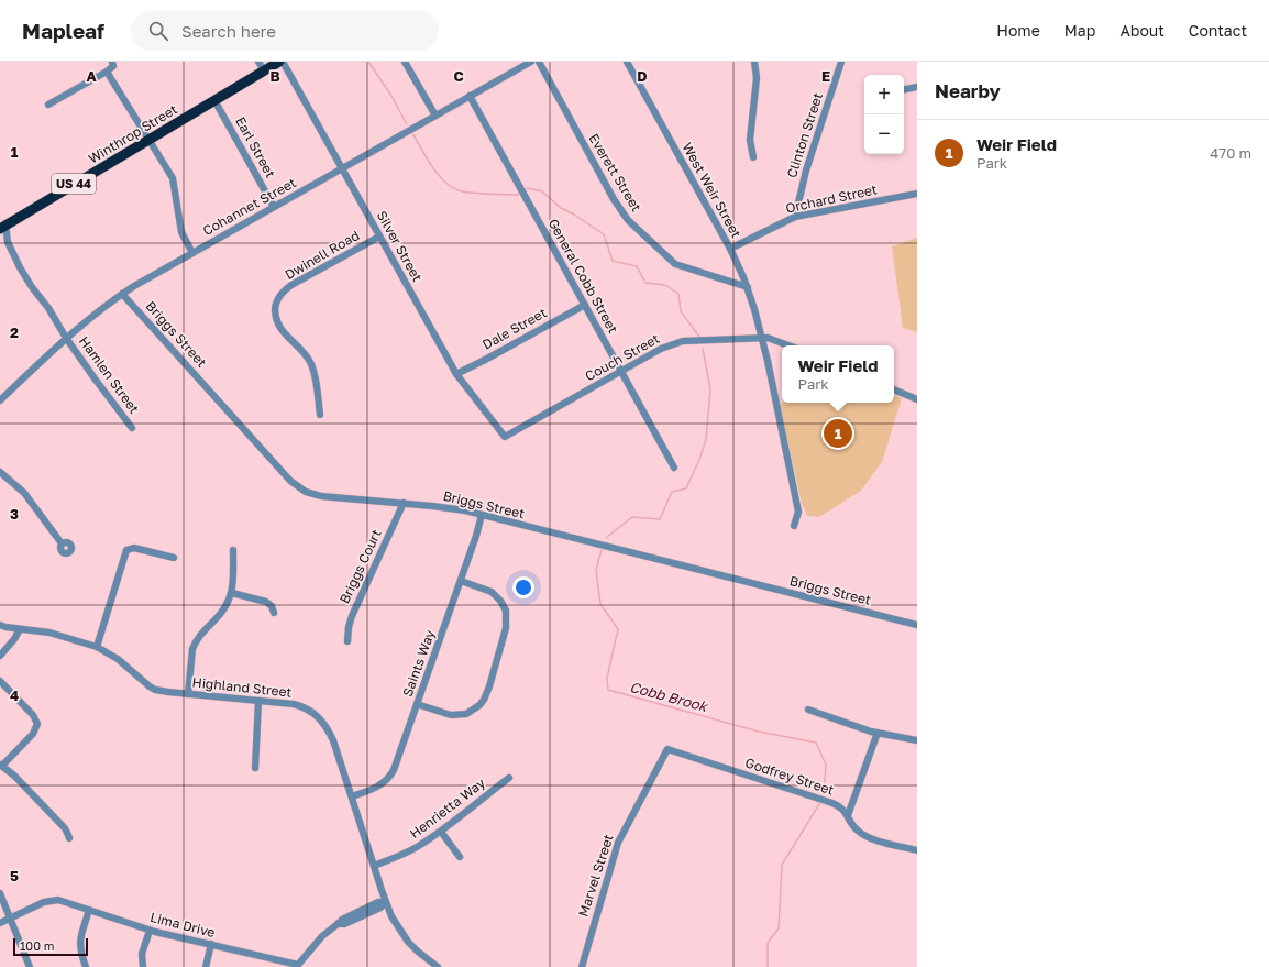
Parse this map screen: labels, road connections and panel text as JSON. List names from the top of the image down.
{
  "streets": {
    "highway": ["Winthrop Street", "US 44"],
    "street": [
      "Clinton Street",
      "Earl Street",
      "Everett Street",
      "West Weir Street",
      "Orchard Street",
      "Cohannet Street",
      "Silver Street",
      "Dwinell Road",
      "General Cobb Street",
      "Dale Street",
      "Briggs Street",
      "Couch Street",
      "Hamlen Street",
      "Briggs Court",
      "Saints Way",
      "Highland Street",
      "Godfrey Street",
      "Henrietta Way",
      "Marvel Street",
      "Lima Drive"
    ]
  },
  "crossings": [
    ["Winthrop Street", "Earl Street"],
    ["Winthrop Street", "Hamlen Street"],
    ["Clinton Street", "Orchard Street"],
    ["Earl Street", "Cohannet Street"],
    ["Everett Street", "West Weir Street"],
    ["West Weir Street", "Orchard Street"],
    ["West Weir Street", "Couch Street"],
    ["Cohannet Street", "Silver Street"],
    ["Cohannet Street", "General Cobb Street"],
    ["Cohannet Street", "Briggs Street"],
    ["Cohannet Street", "Hamlen Street"],
    ["Silver Street", "Dwinell Road"],
    ["Silver Street", "Dale Street"],
    ["Silver Street", "Couch Street"],
    ["General Cobb Street", "Dale Street"],
    ["General Cobb Street", "Couch Street"],
    ["Briggs Street", "Briggs Court"],
    ["Briggs Street", "Saints Way"],
    ["Saints Way", "Highland Street"],
    ["Highland Street", "Henrietta Way"],
    ["Highland Street", "Lima Drive"],
    ["Godfrey Street", "Marvel Street"]
  ],
  "water": ["Cobb Brook"],
  "scale_bar": "100 m",
  "page": {
    "header": "Mapleaf",
    "search": "Search here",
    "nav": [
      "Home",
      "Map",
      "About",
      "Contact"
    ],
    "heading": "Nearby",
    "map_buttons": ["+", "−"],
    "list": [
      {
        "mark": "1",
        "name": "Weir Field",
        "note": "Park",
        "value": "470 m"
      }
    ],
    "popup": ["Weir Field", "Park"],
    "pins": "1",
    "scale": "100 m"
  },
  "grid": {
    "columns": [
      "A",
      "B",
      "C",
      "D",
      "E"
    ],
    "rows": [
      "1",
      "2",
      "3",
      "4",
      "5"
    ]
  }
}
